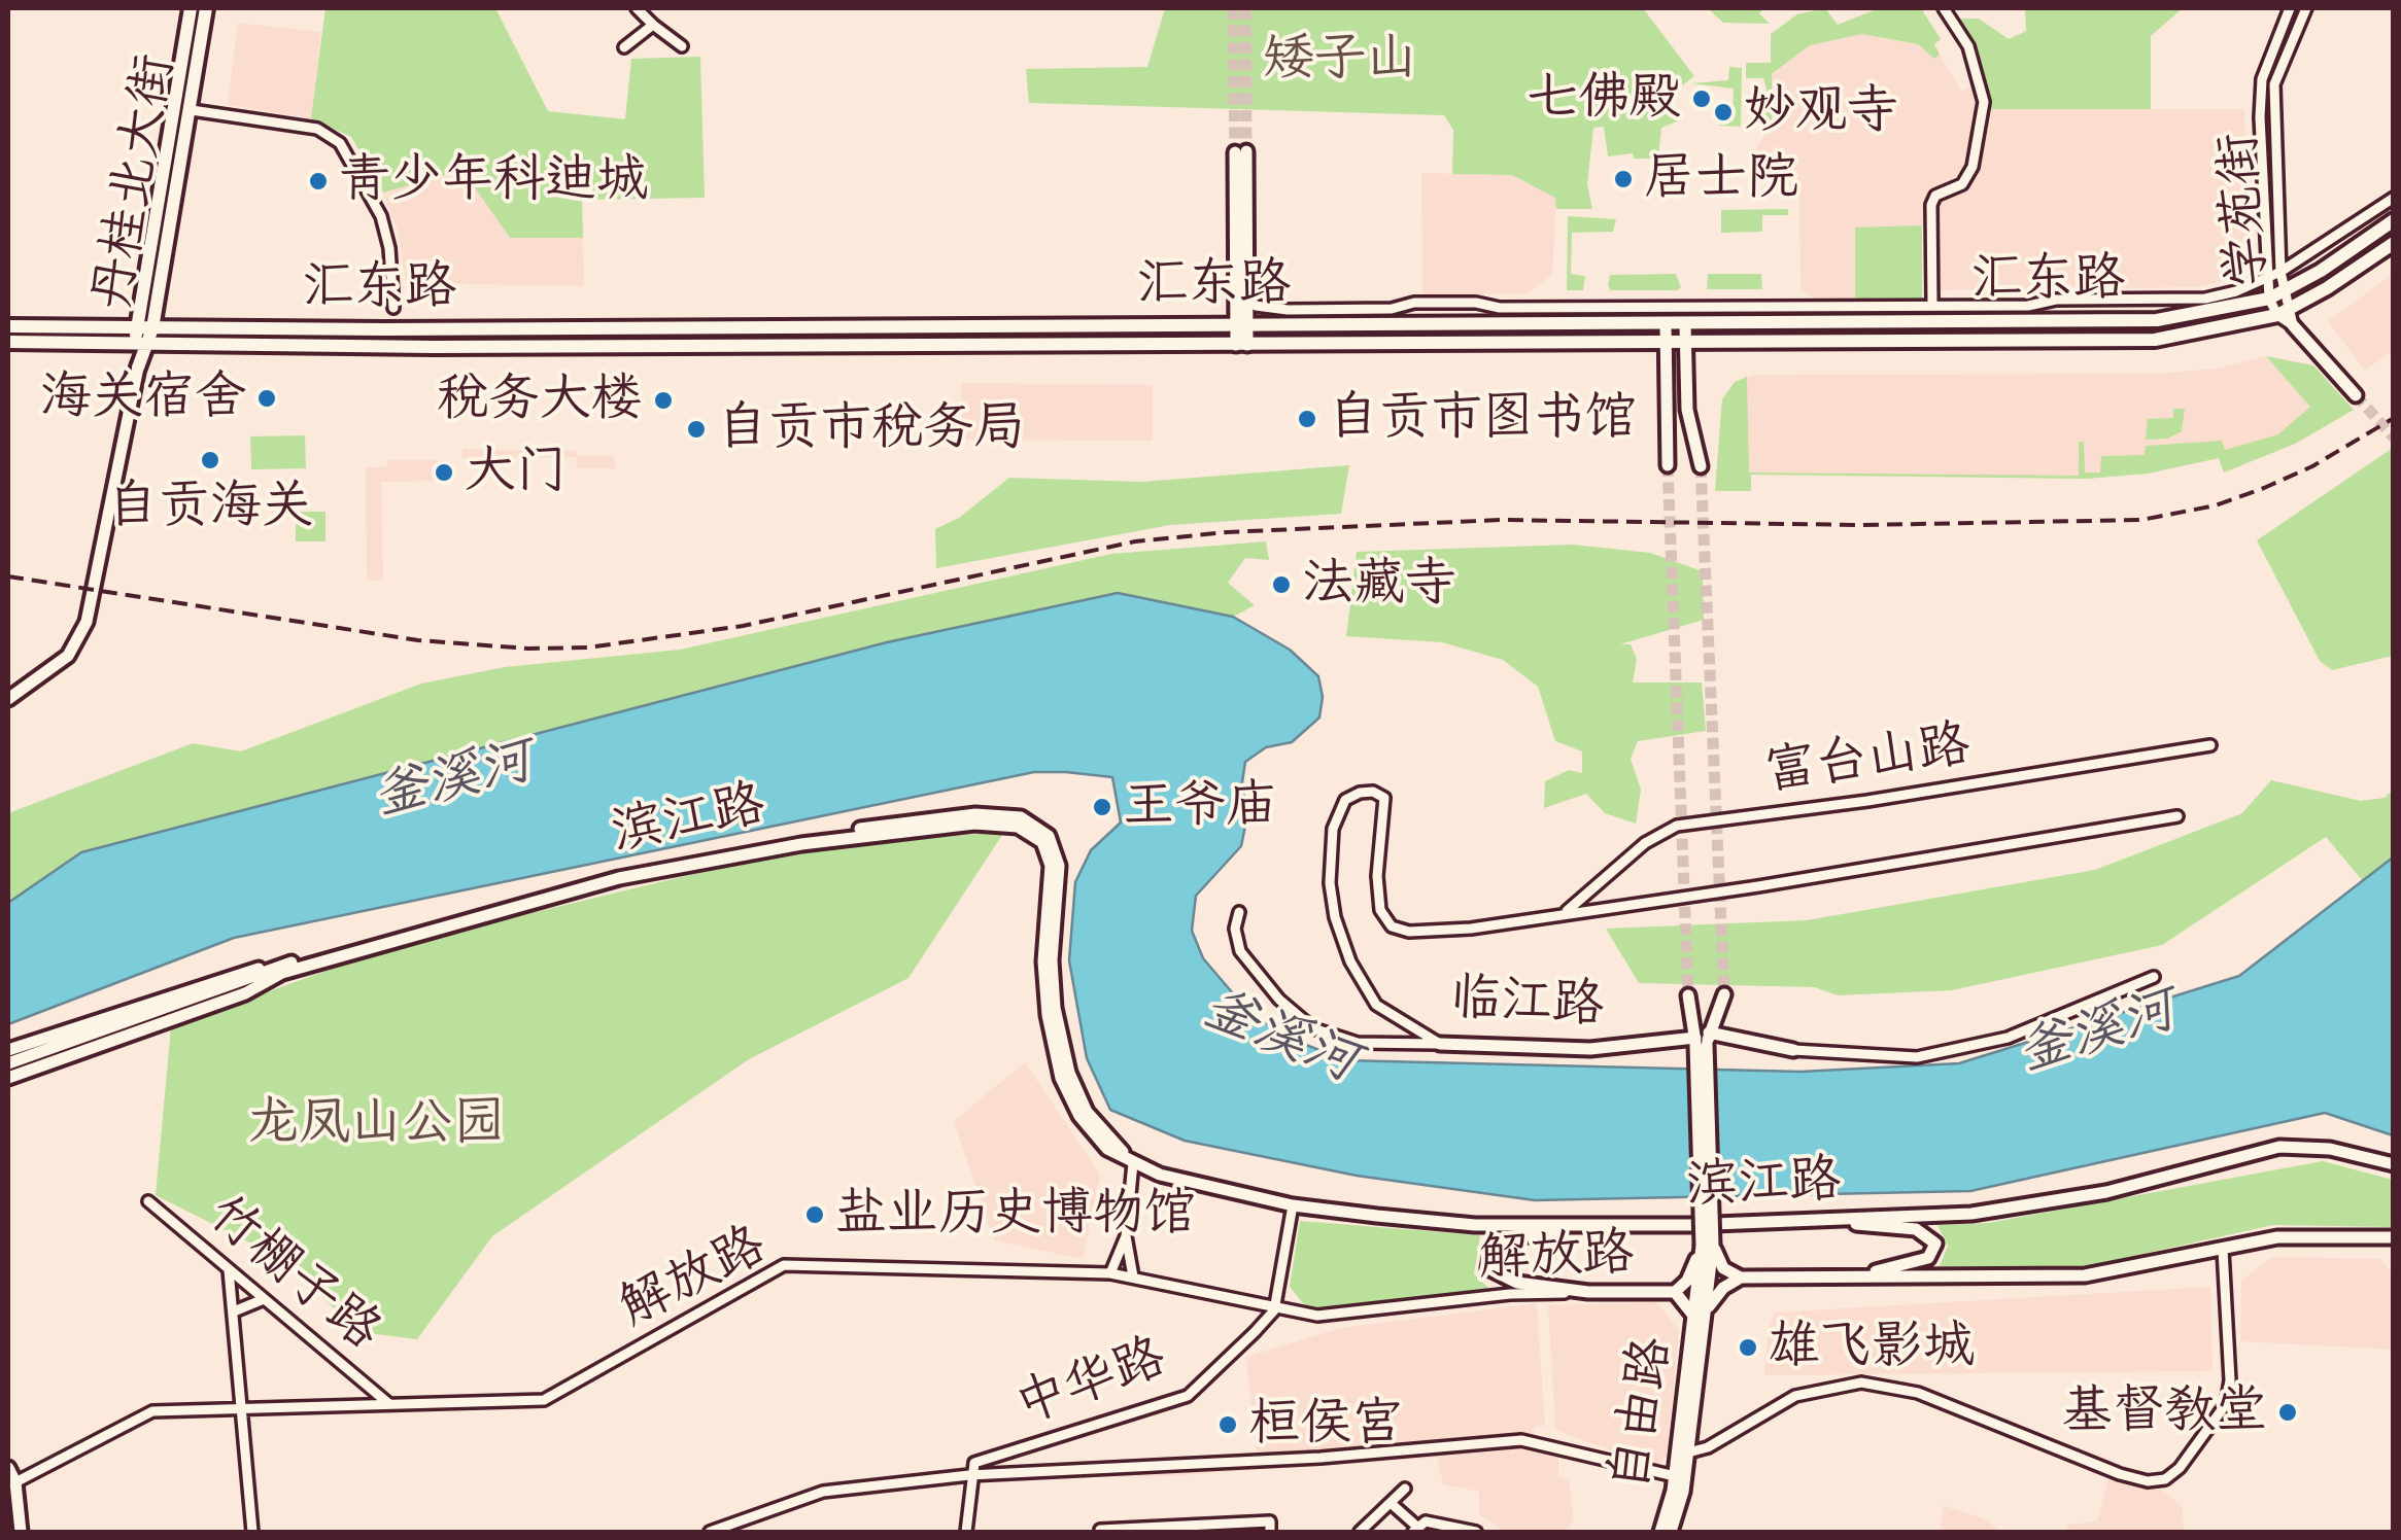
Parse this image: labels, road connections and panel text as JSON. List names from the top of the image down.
{
  "streets": {
    "main road": [
      "丹桂北大街",
      "汇东路",
      "滨江路",
      "临江路",
      "解放路",
      "自由路"
    ],
    "street": [
      "学苑街",
      "富台山路",
      "竹棚子路",
      "中华路"
    ]
  },
  "crossings": [
    ["丹桂北大街", "汇东路"],
    ["学苑街", "汇东路"],
    ["富台山路", "临江路"],
    ["解放路", "竹棚子路"],
    ["解放路", "中华路"]
  ],
  "water": ["釜溪河"],
  "parks": ["矮子山", "龙凤山公园"],
  "places": [
    "七佛殿",
    "妙观寺",
    "居士院",
    "青少年科迪城",
    "海关宿舍",
    "税务大楼",
    "自贡市图书馆",
    "自贡市税务局",
    "自贡海关",
    "大门",
    "法藏寺",
    "王爷庙",
    "盐业历史博物馆",
    "雄飞影城",
    "基督教堂",
    "桓侯宫"
  ]
}
